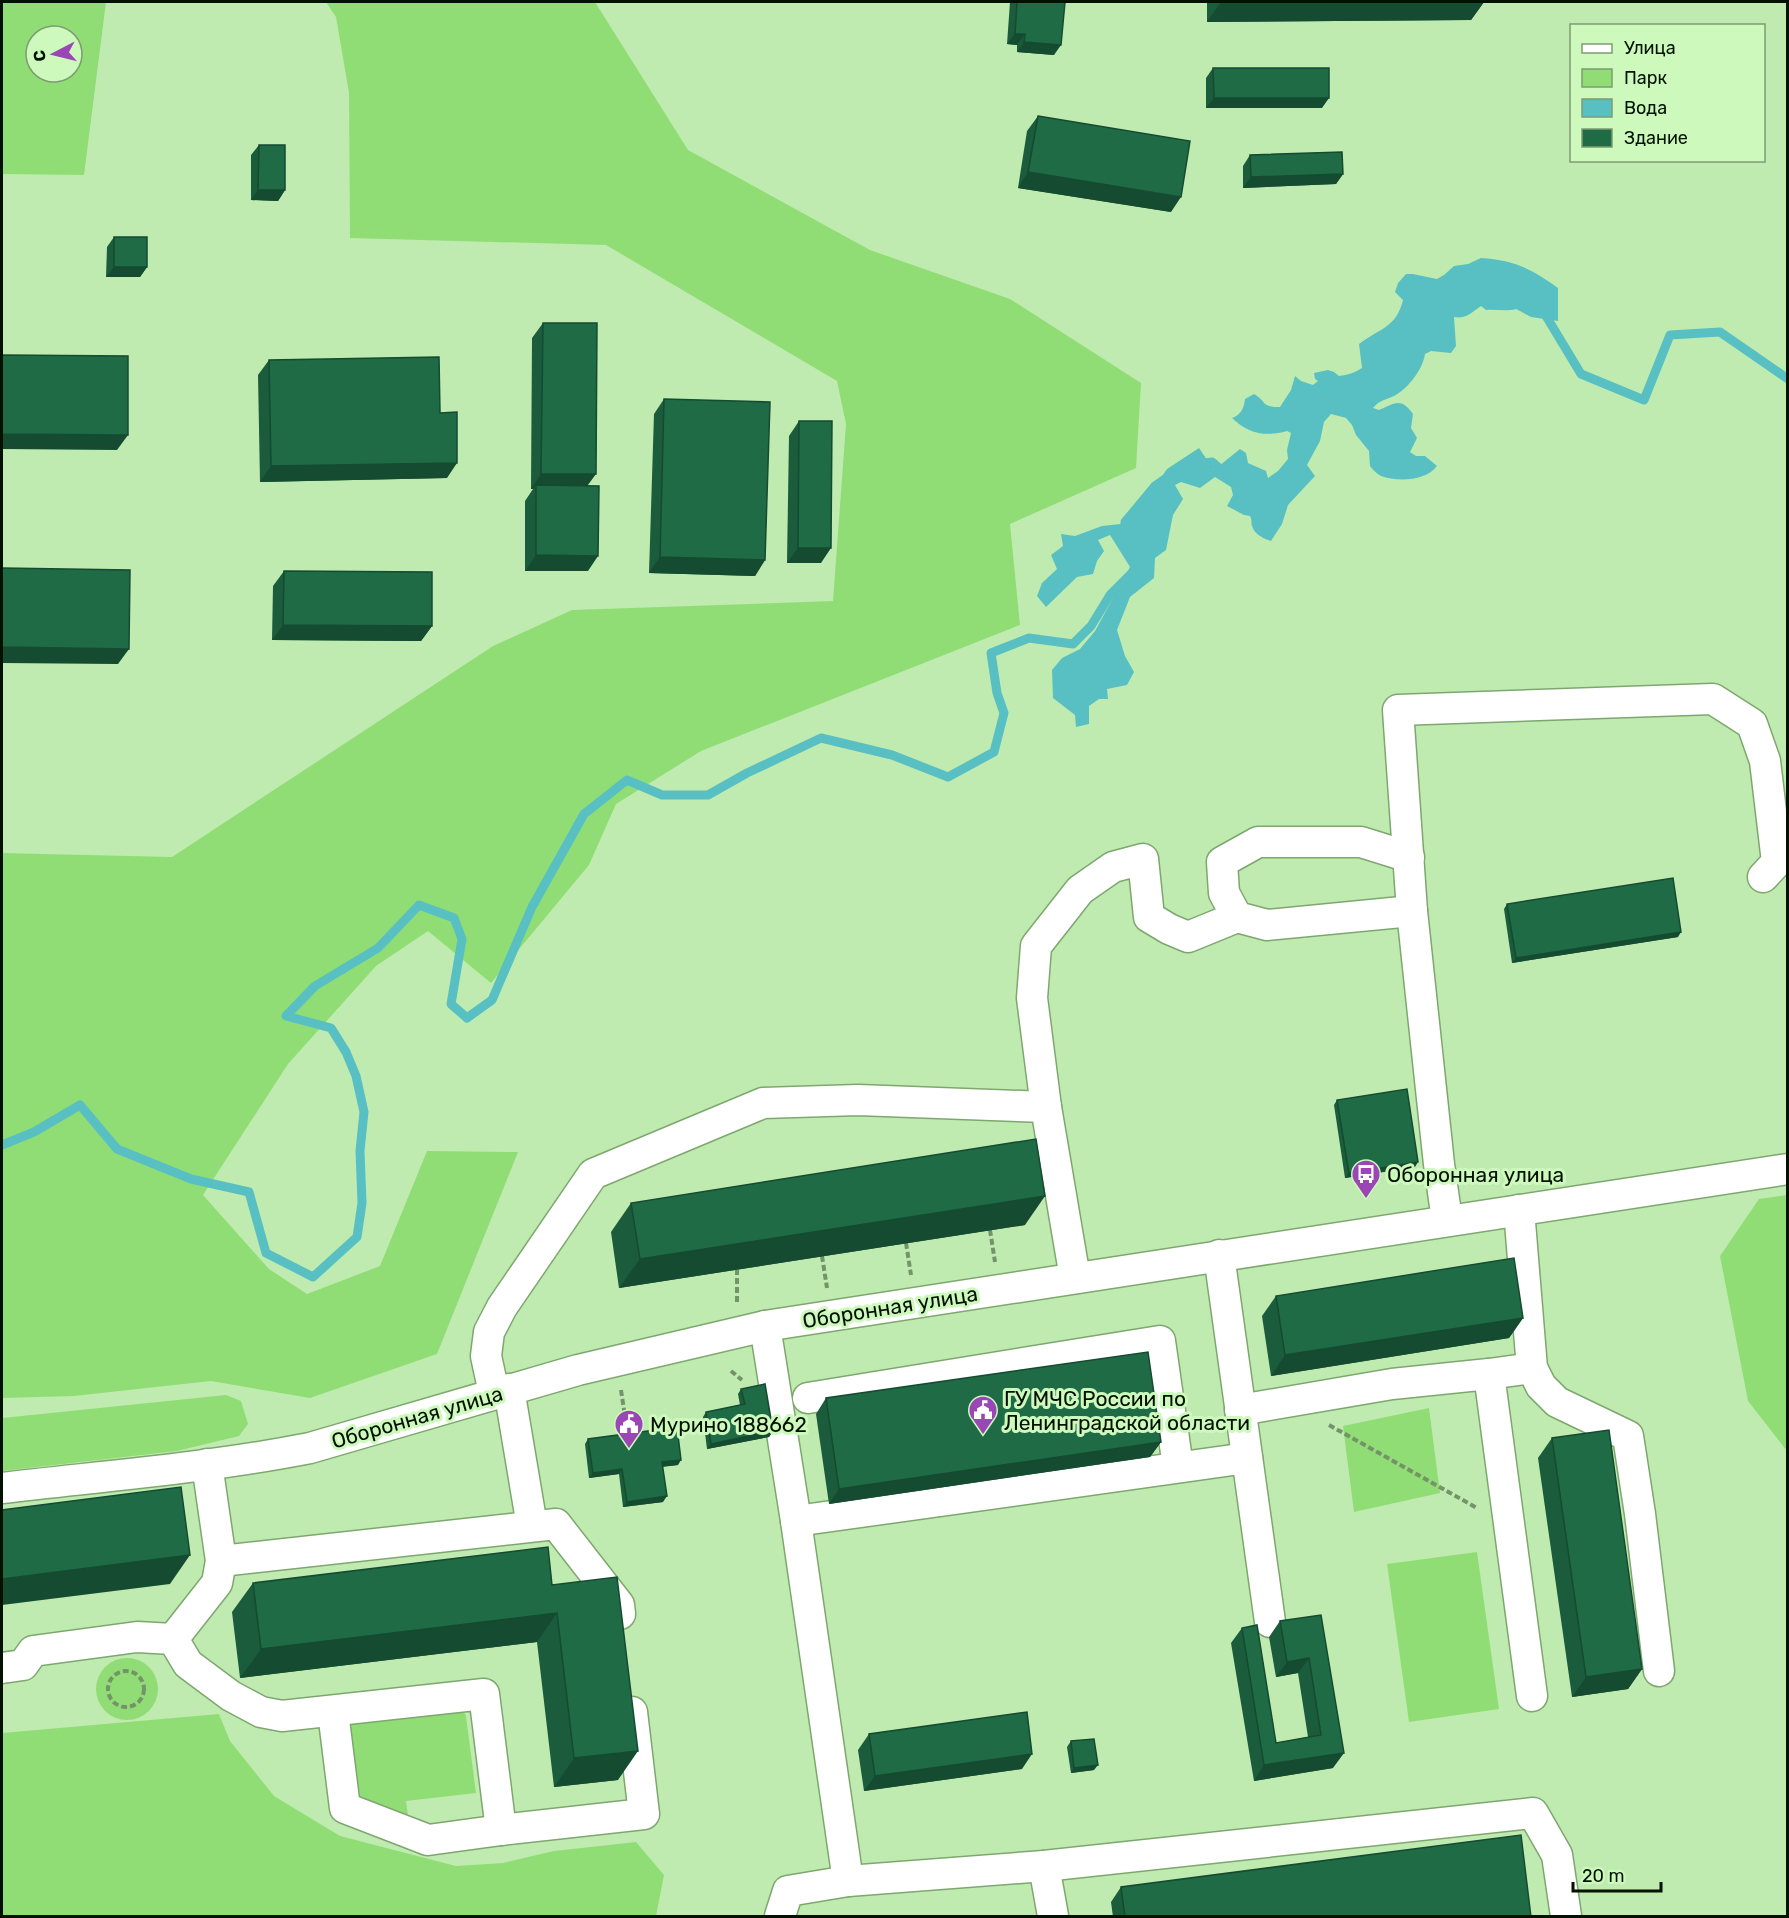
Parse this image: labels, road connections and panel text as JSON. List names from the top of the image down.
{
  "streets": {
    "street": ["Оборонная улица"]
  },
  "places": {
    "bus stop": ["Оборонная улица"],
    "public building": ["ГУ МЧС России по Ленинградской области", "Мурино 188662"]
  },
  "legend": [
    "Улица",
    "Парк",
    "Вода",
    "Здание"
  ],
  "scale_bar": "20 m",
  "north": "left"
}
